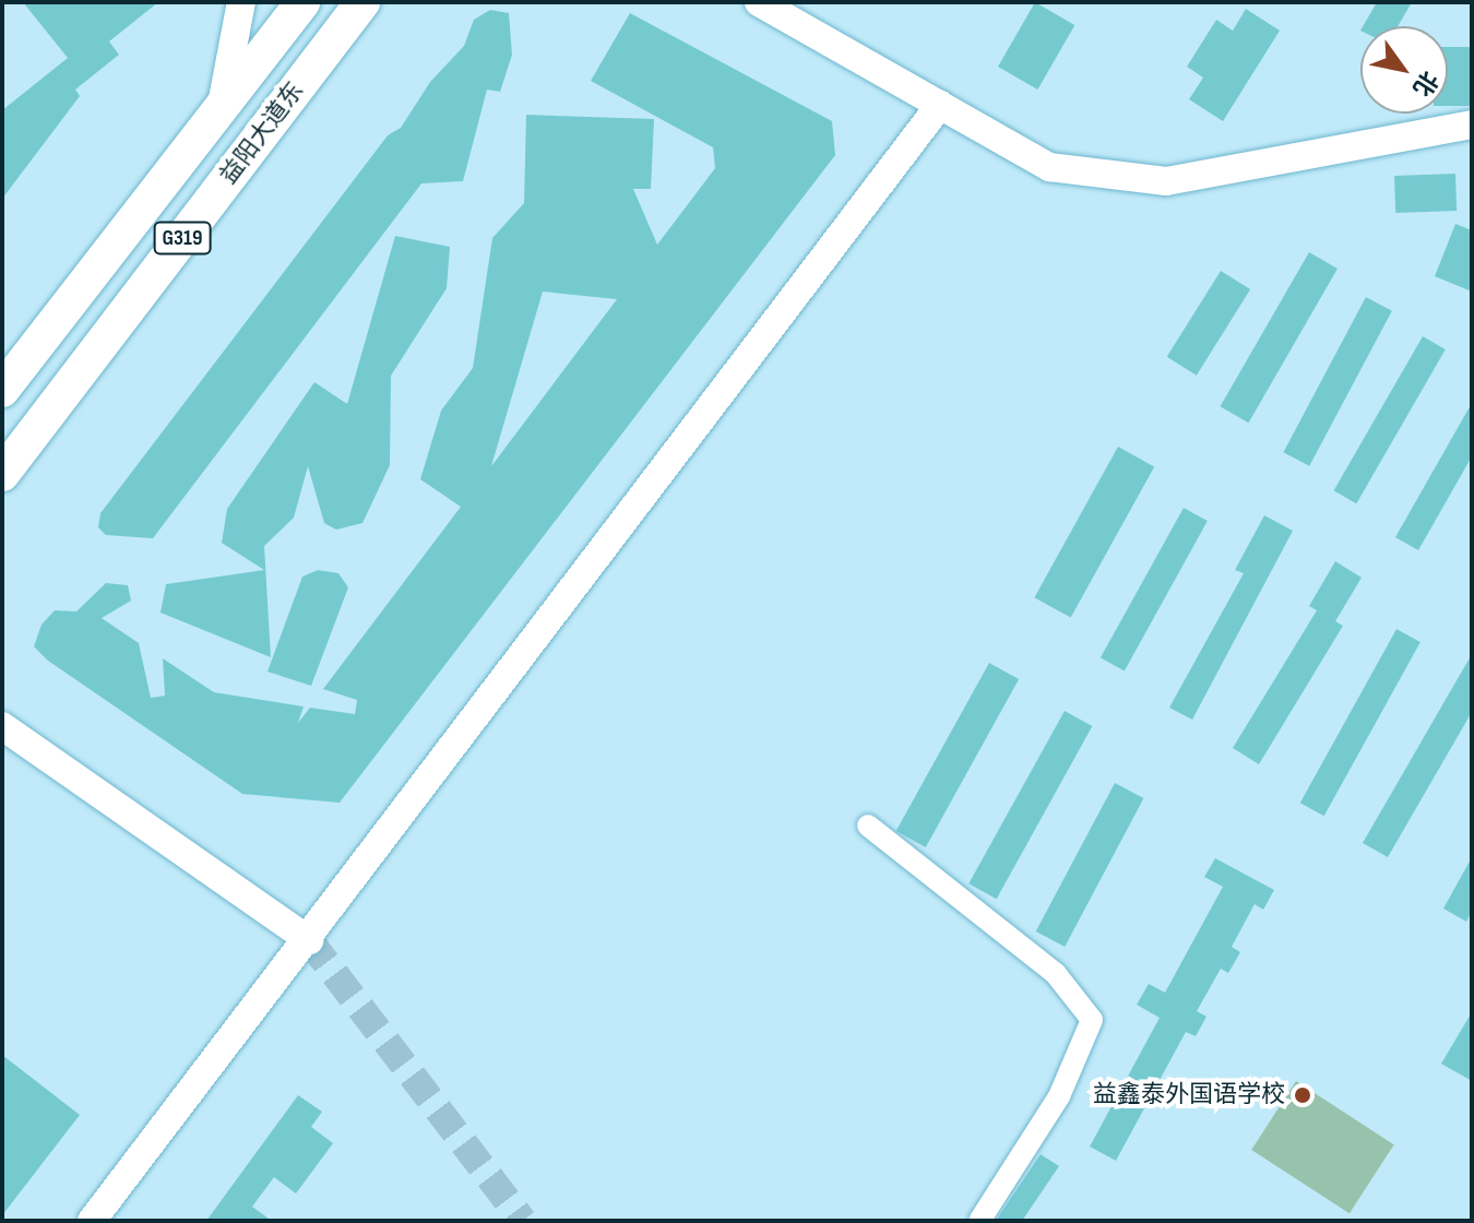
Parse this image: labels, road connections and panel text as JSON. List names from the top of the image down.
{
  "streets": {
    "main road": ["益阳大道东", "G319"]
  },
  "places": ["益鑫泰外国语学校"],
  "north": "bottom right"
}
